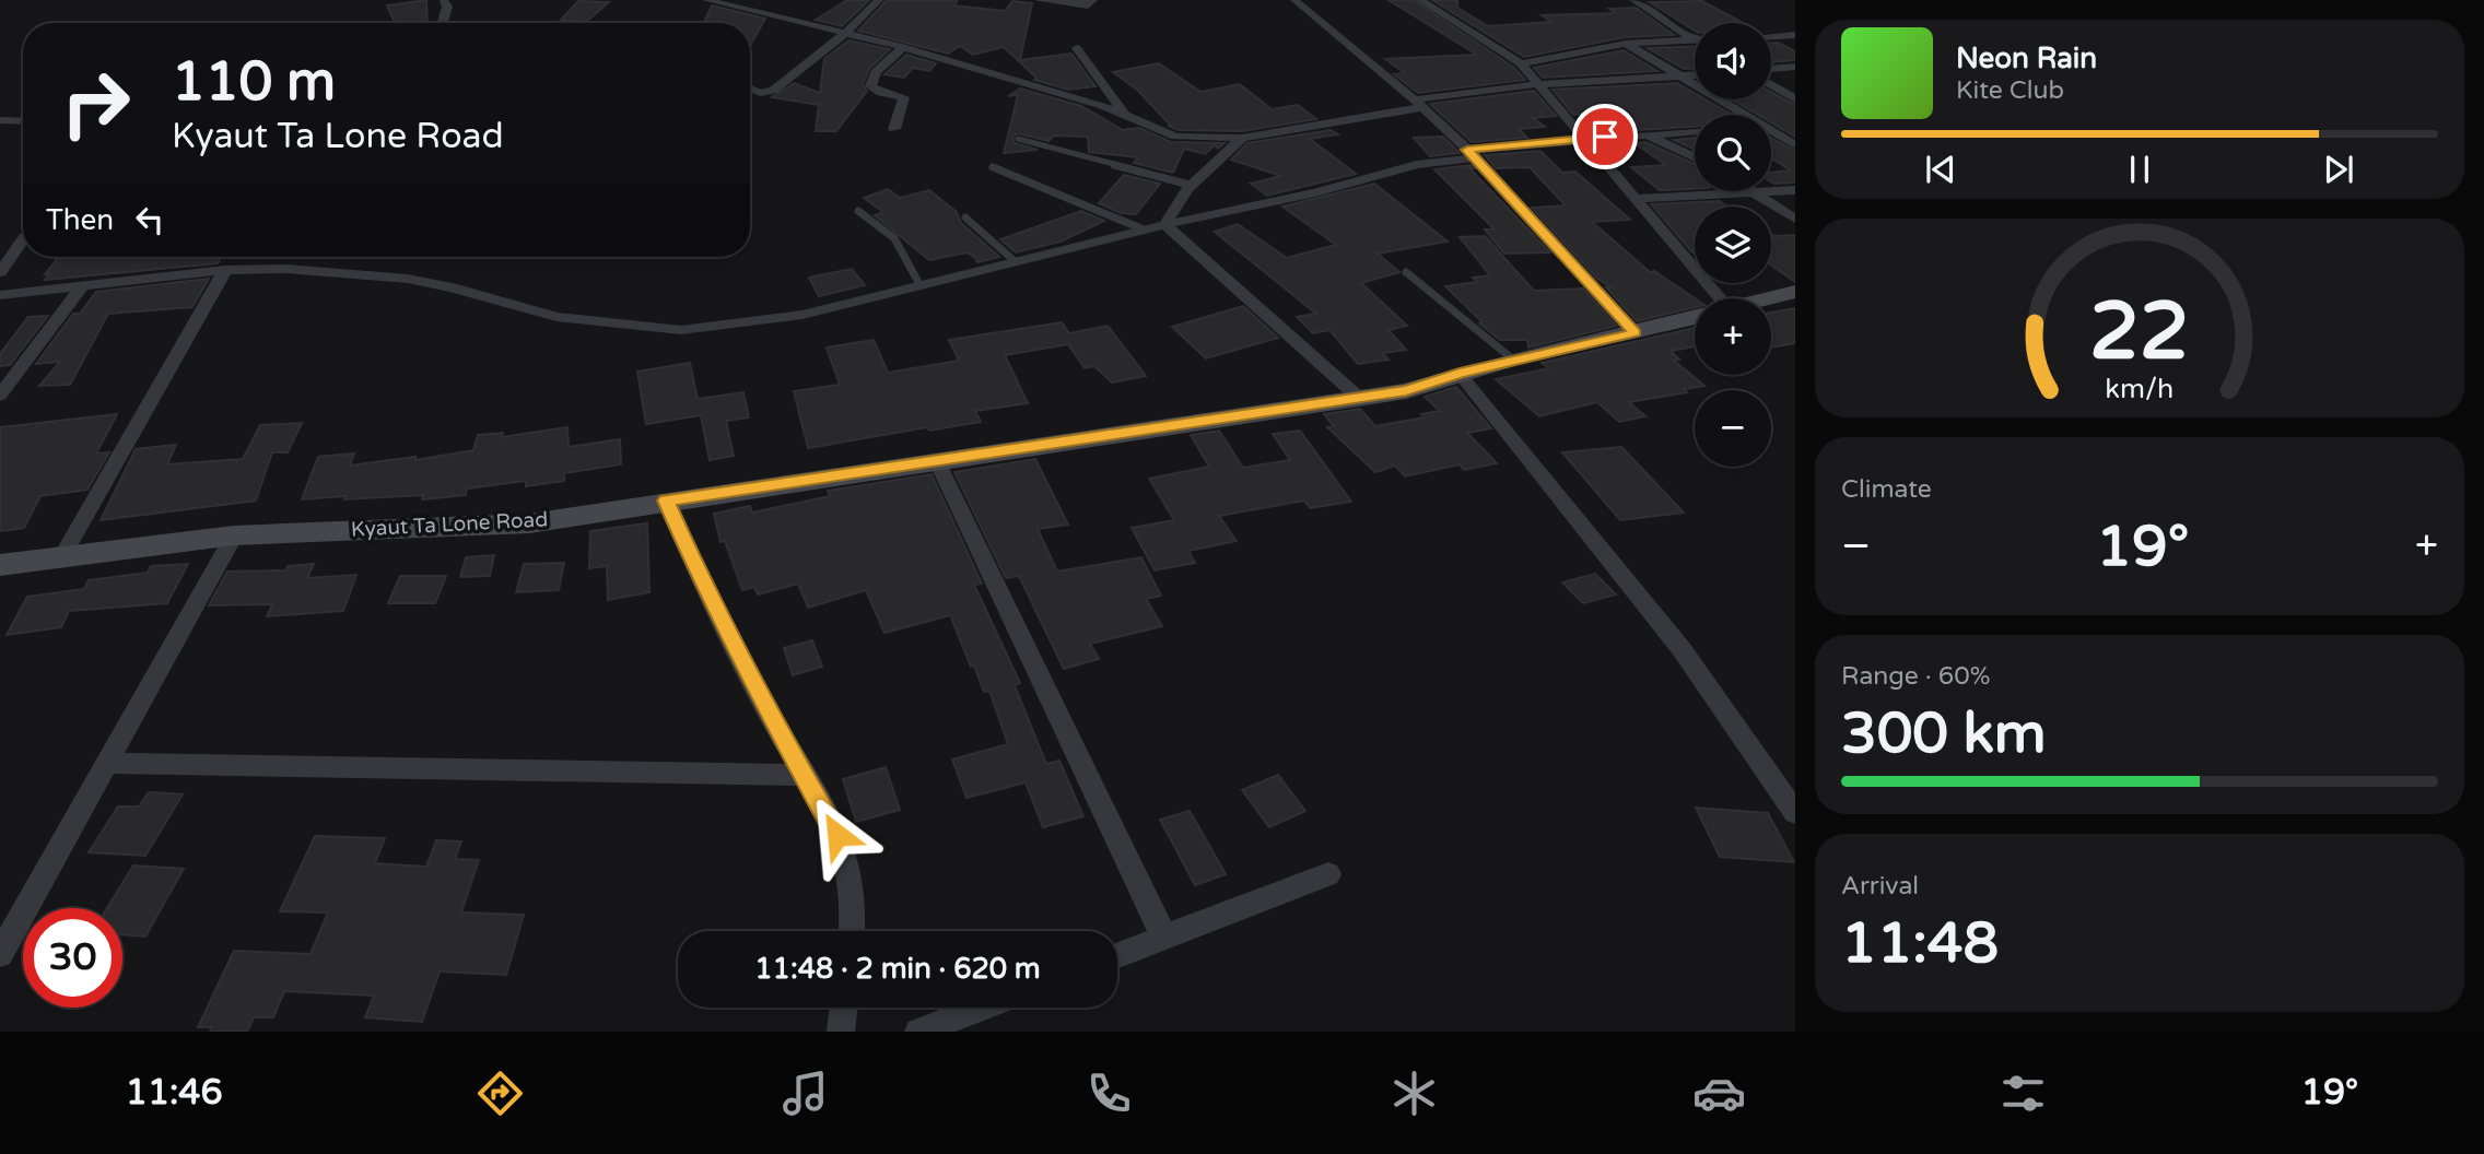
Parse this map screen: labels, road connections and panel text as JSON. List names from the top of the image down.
{
  "streets": {
    "main road": ["Kyaut Ta Lone Road"]
  },
  "page": {
    "map_buttons": ["+", "−"],
    "turn": ["110 m", "Kyaut Ta Lone Road"],
    "song": ["Neon Rain", "Kite Club"],
    "then": "Then",
    "tile": [
      "Climate",
      ["Range · 60%", "300 km"],
      ["Arrival", "11:48"]
    ],
    "heat": ["−", "19°", "+"],
    "limit": "30",
    "trip": "11:48 · 2 min · 620 m",
    "tabs": ["11:46", "19°"],
    "gauge": ["22", "km/h"]
  }
}
